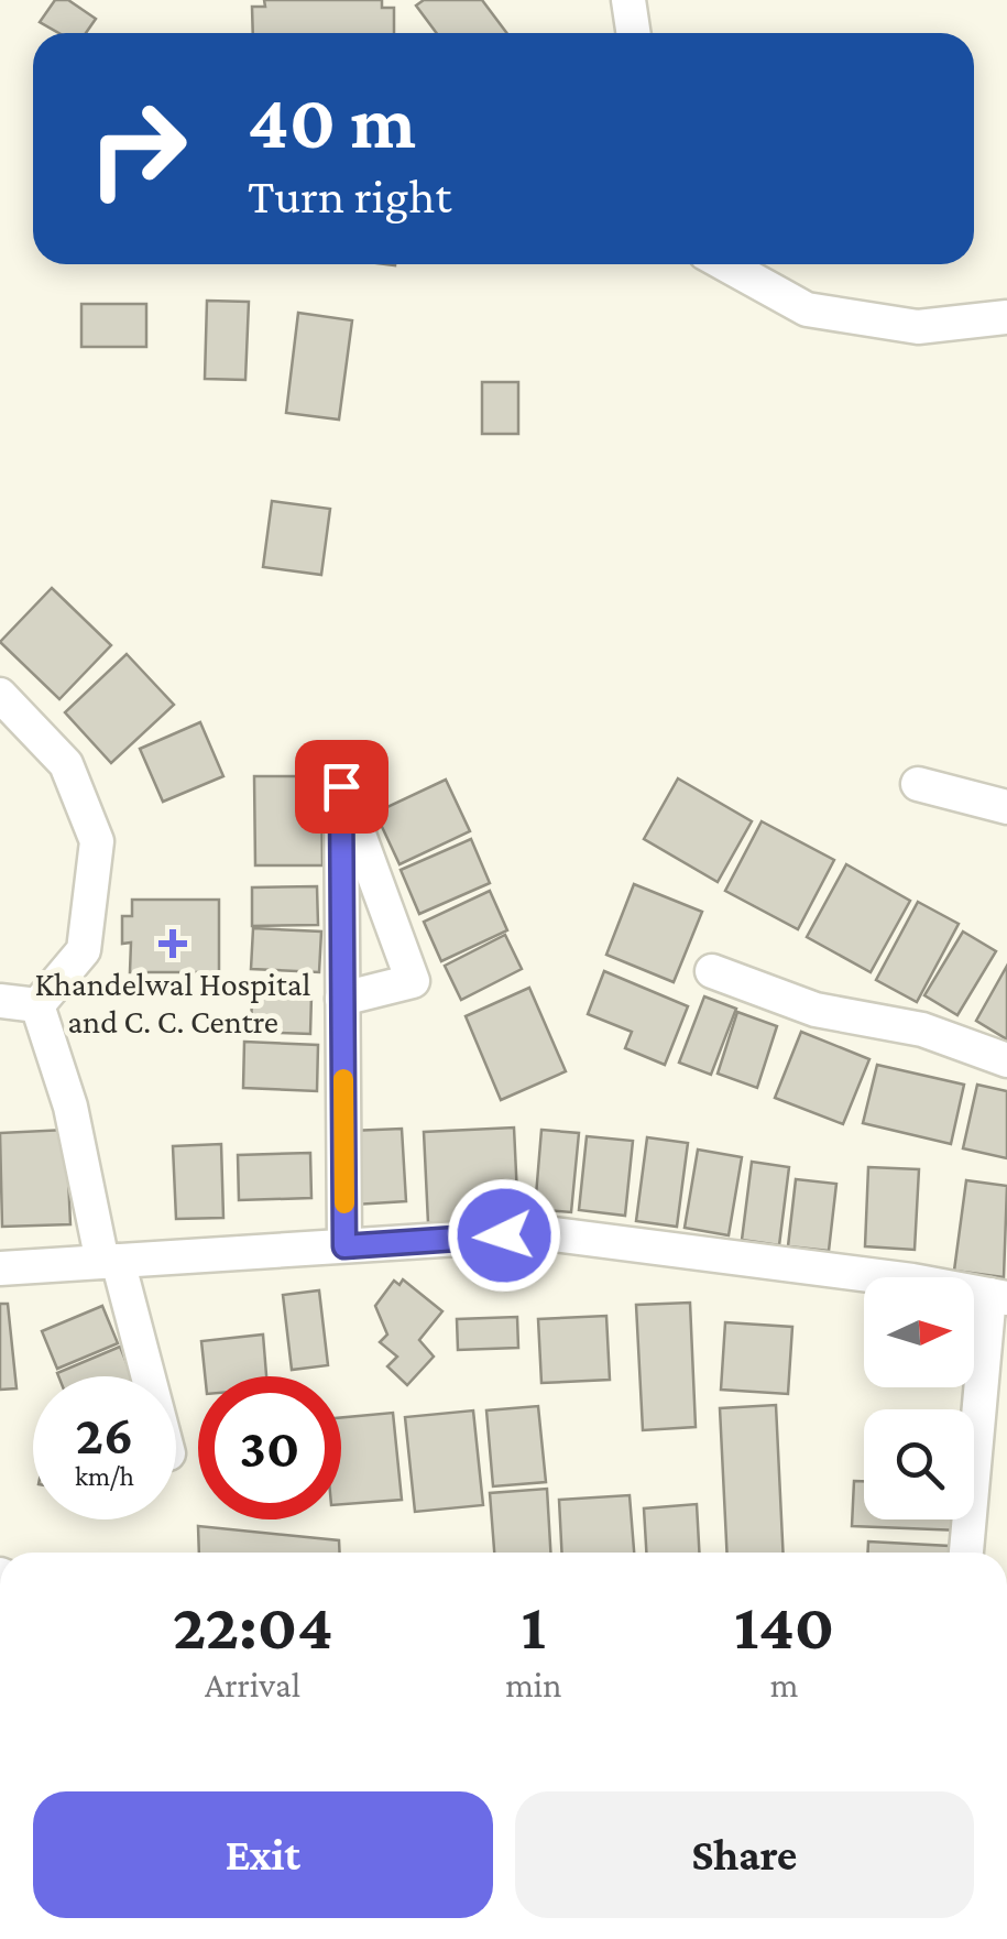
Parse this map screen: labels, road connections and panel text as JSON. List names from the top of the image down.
{
  "places": {
    "health": ["Khandelwal Hospital and C. C. Centre"]
  },
  "north": "right",
  "page": {
    "turn": ["40 m", "Turn right"],
    "speed": "26 km/h",
    "limit": "30",
    "eta": [
      "22:04",
      "Arrival",
      "1",
      "min",
      "140",
      "m"
    ],
    "buttons": ["Exit", "Share"]
  }
}
